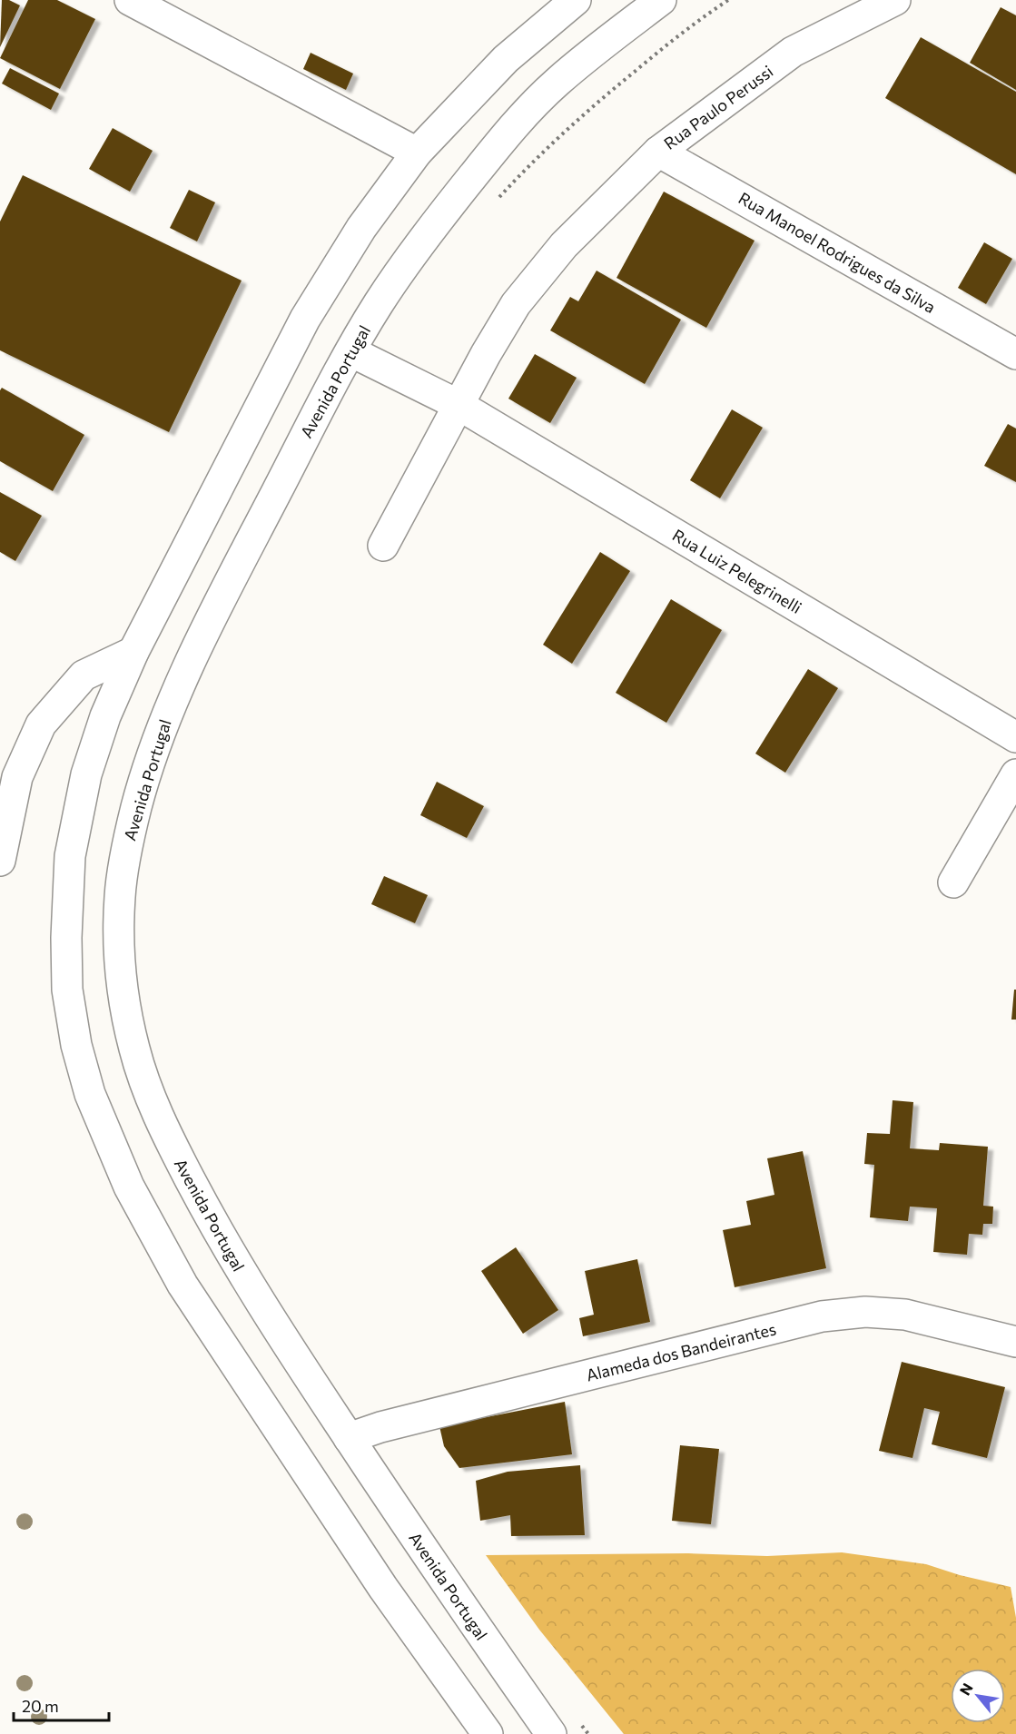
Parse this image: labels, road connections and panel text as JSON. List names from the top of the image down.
{
  "streets": {
    "main road": [
      "Rua Paulo Perussi",
      "Rua Manoel Rodrigues da Silva",
      "Avenida Portugal",
      "Rua Luiz Pelegrinelli",
      "Alameda dos Bandeirantes"
    ]
  },
  "crossings": [
    ["Rua Paulo Perussi", "Rua Manoel Rodrigues da Silva"],
    ["Rua Paulo Perussi", "Rua Luiz Pelegrinelli"],
    ["Avenida Portugal", "Rua Luiz Pelegrinelli"],
    ["Avenida Portugal", "Alameda dos Bandeirantes"]
  ],
  "scale_bar": "20 m",
  "north": "top left"
}
